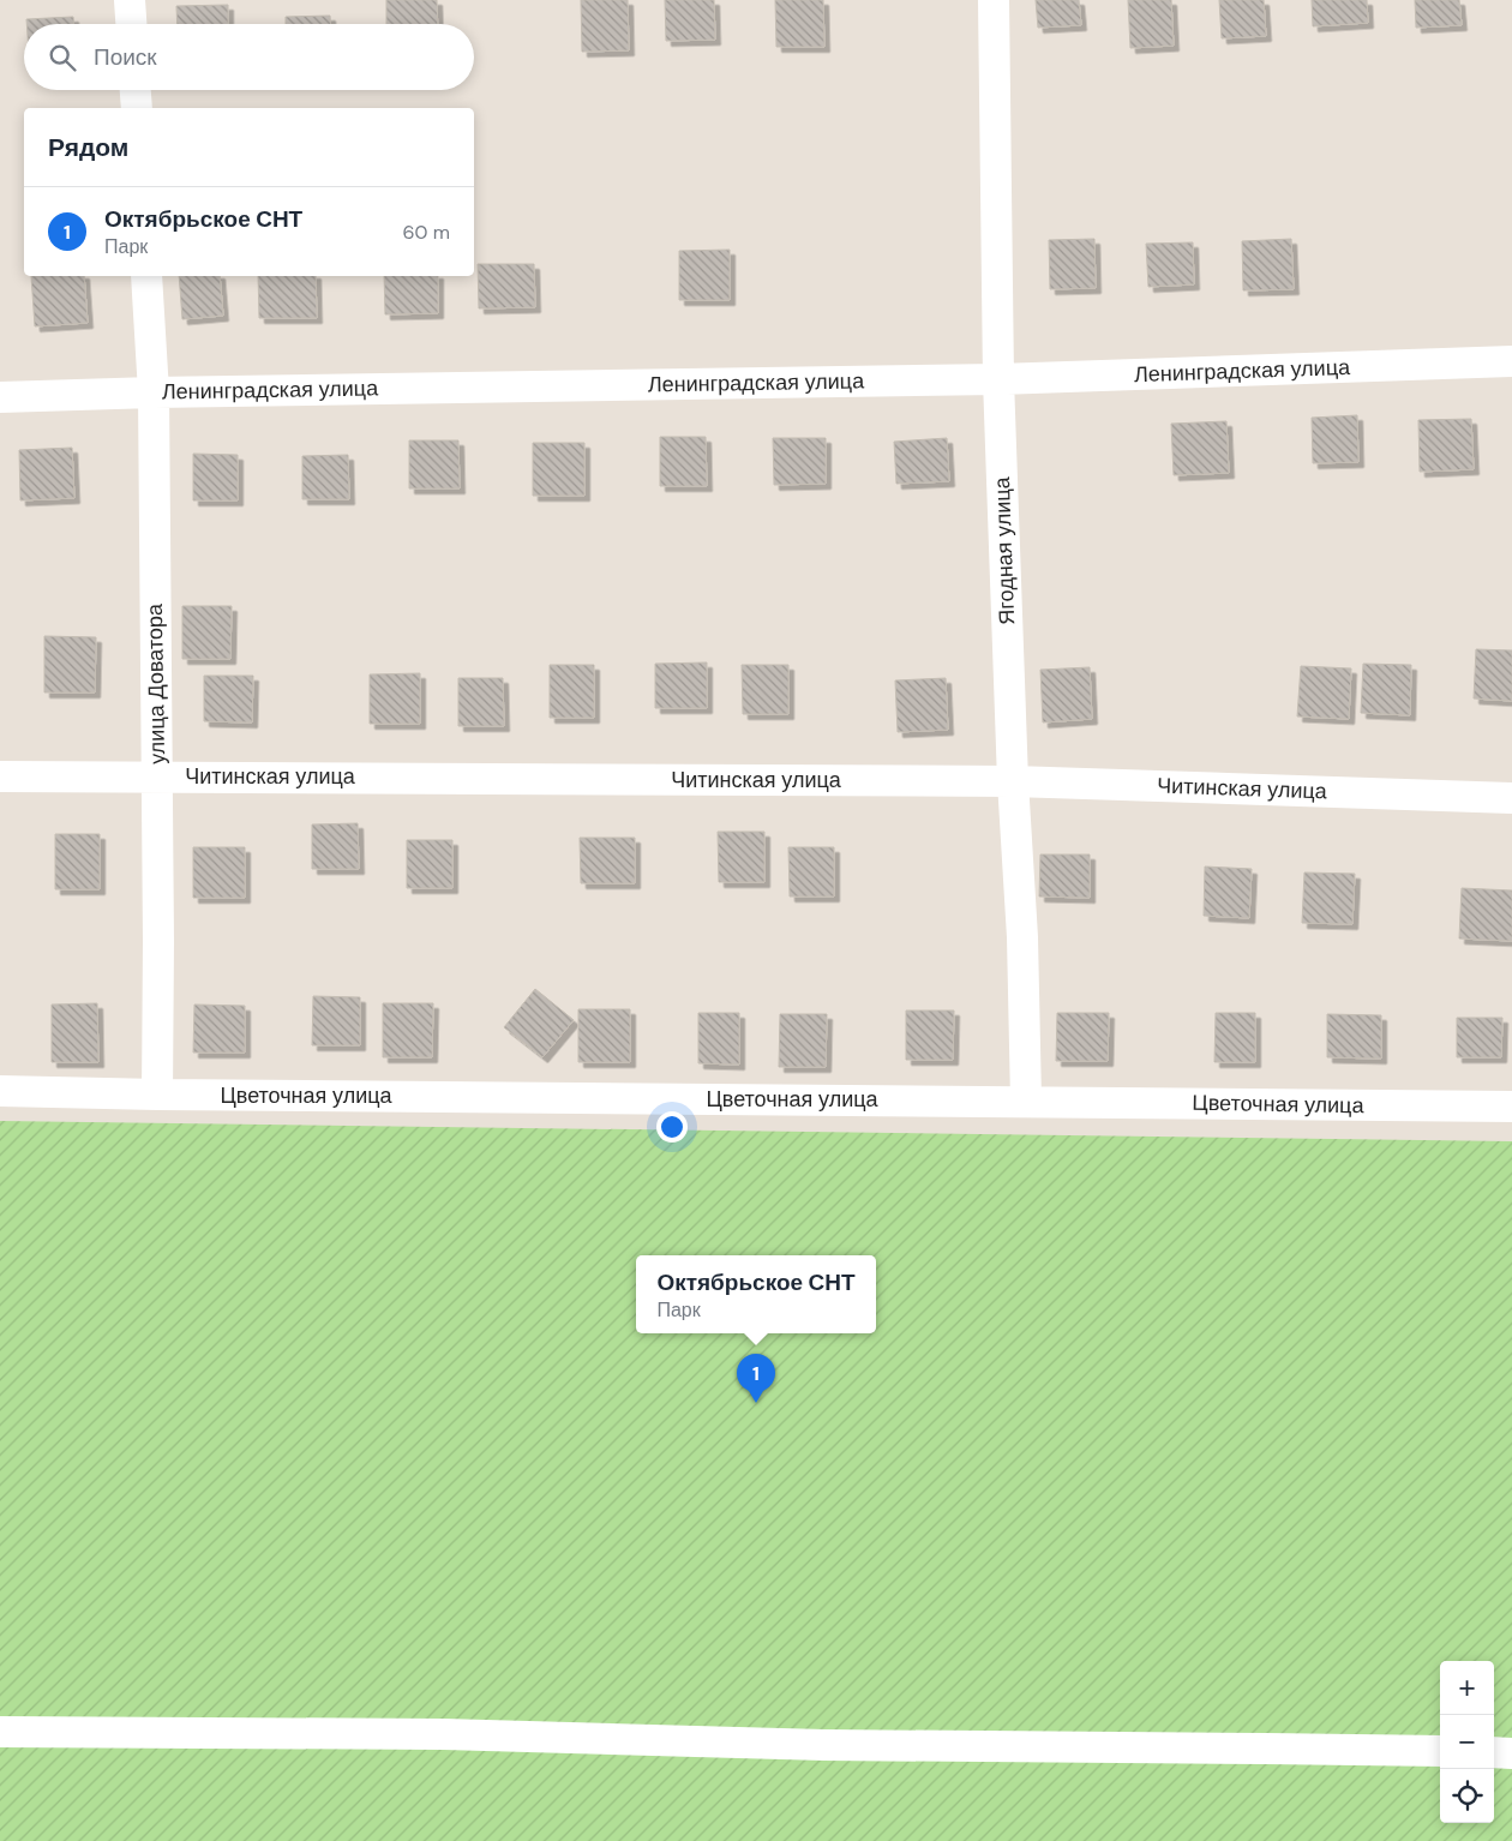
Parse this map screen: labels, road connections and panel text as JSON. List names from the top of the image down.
{
  "streets": {
    "street": [
      "Ленинградская улица",
      "Ягодная улица",
      "улица Доватора",
      "Читинская улица",
      "Цветочная улица"
    ]
  },
  "crossings": [
    ["Ленинградская улица", "Ягодная улица"],
    ["Ленинградская улица", "улица Доватора"],
    ["Ягодная улица", "Читинская улица"],
    ["Ягодная улица", "Цветочная улица"],
    ["улица Доватора", "Читинская улица"],
    ["улица Доватора", "Цветочная улица"]
  ],
  "page": {
    "search": "Поиск",
    "heading": "Рядом",
    "list": [
      {
        "mark": "1",
        "name": "Октябрьское СНТ",
        "note": "Парк",
        "value": "60 m"
      }
    ],
    "popup": ["Октябрьское СНТ", "Парк"],
    "pins": "1",
    "map_buttons": ["+", "−"]
  }
}
